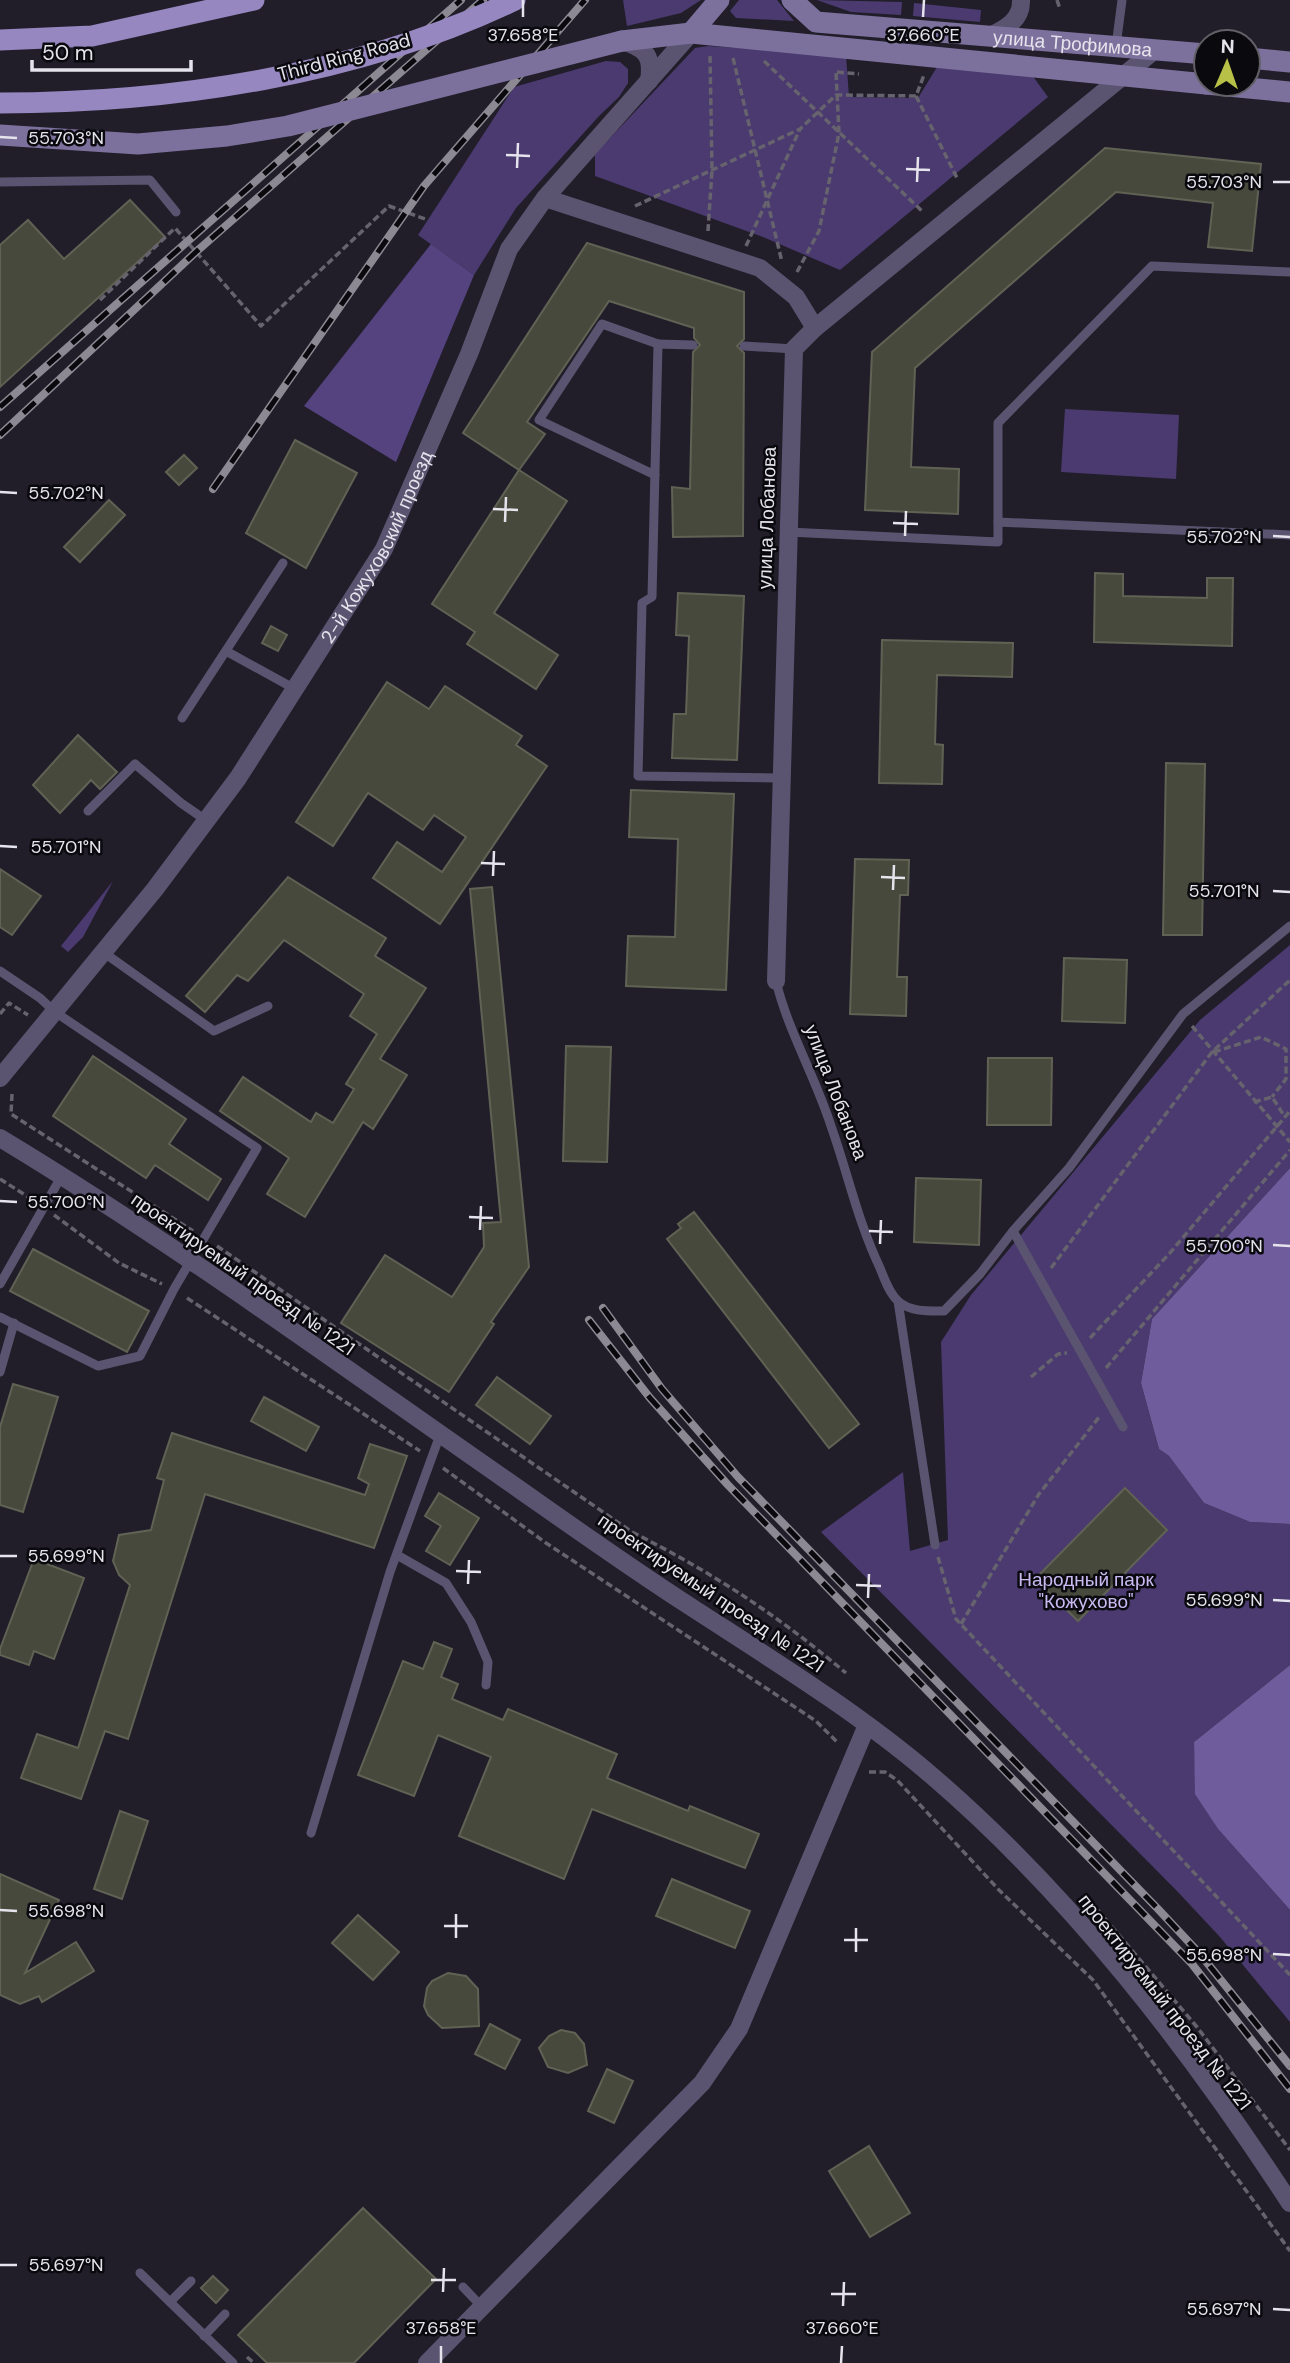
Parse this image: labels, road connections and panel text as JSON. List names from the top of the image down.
{
  "streets": {
    "main road": ["улица Трофимова", "Third Ring Road", "2-й Кожуховский проезд"],
    "street": ["улица Лобанова", "проектируемый проезд № 1221"]
  },
  "parks": ["Народный парк \"Кожухово\""],
  "scale_bar": "50 m",
  "north": "top",
  "coordinates": [
    "37.658°E",
    "37.660°E",
    "55.703°N",
    "55.702°N",
    "55.701°N",
    "55.700°N",
    "55.699°N",
    "55.698°N",
    "55.697°N"
  ]
}
